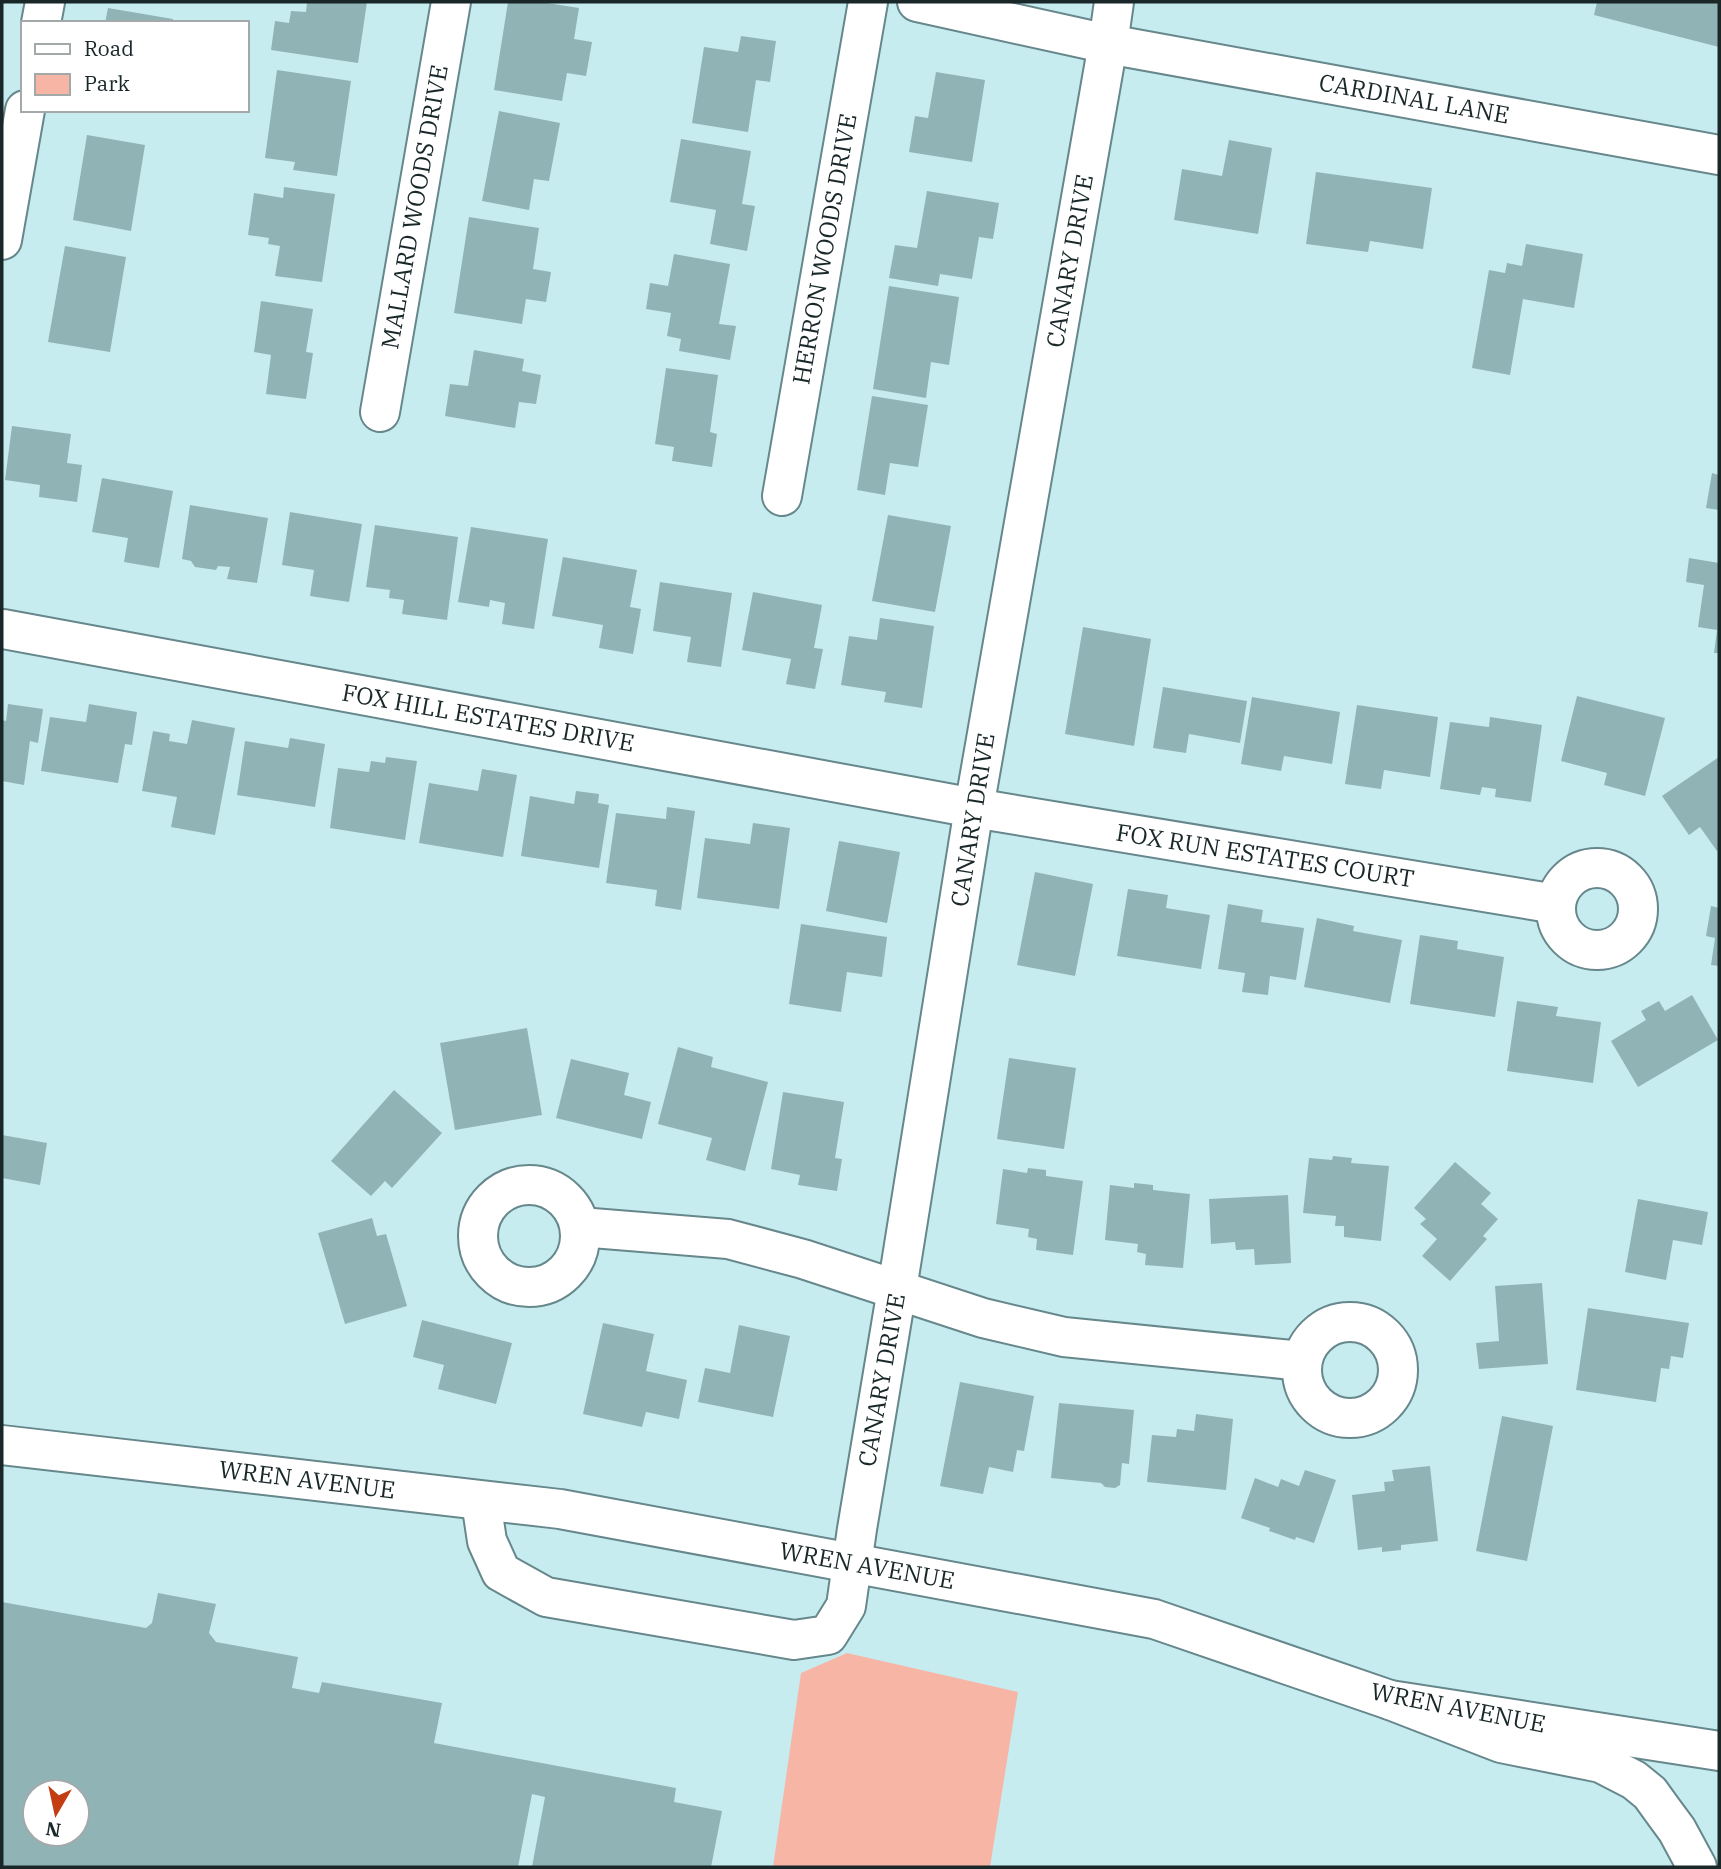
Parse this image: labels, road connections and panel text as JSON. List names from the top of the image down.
{
  "streets": {
    "street": [
      "CARDINAL LANE",
      "MALLARD WOODS DRIVE",
      "HERRON WOODS DRIVE",
      "CANARY DRIVE",
      "FOX HILL ESTATES DRIVE",
      "FOX RUN ESTATES COURT",
      "WREN AVENUE"
    ]
  },
  "crossings": [
    ["CARDINAL LANE", "CANARY DRIVE"],
    ["CANARY DRIVE", "FOX HILL ESTATES DRIVE"],
    ["CANARY DRIVE", "FOX RUN ESTATES COURT"],
    ["CANARY DRIVE", "WREN AVENUE"],
    ["FOX HILL ESTATES DRIVE", "FOX RUN ESTATES COURT"]
  ],
  "legend": ["Road", "Park"],
  "north": "bottom"
}
